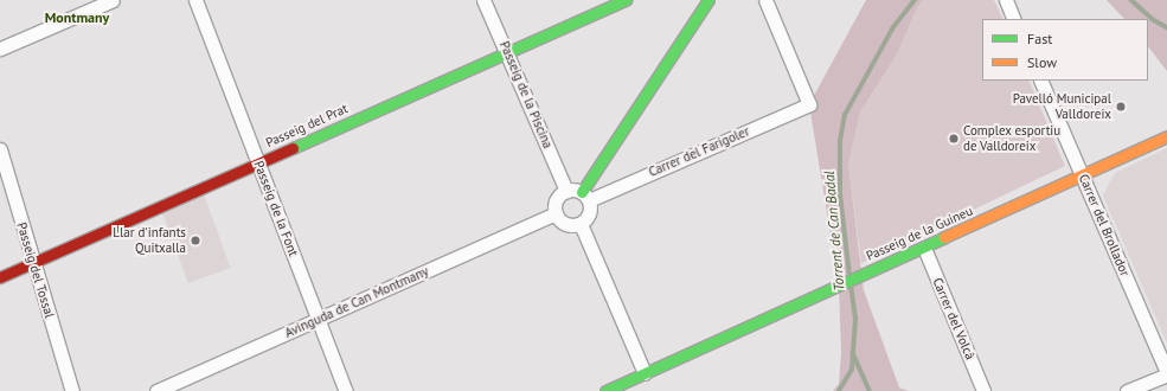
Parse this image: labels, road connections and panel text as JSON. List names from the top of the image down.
{
  "streets": {
    "street": [
      "Passeig de la Piscina",
      "Passeig del Prat",
      "Carrer del Farigoler",
      "Passeig de la Font",
      "Carrer del Brollador",
      "Passeig de la Guineu",
      "Passeig del Tossal",
      "Avinguda de Can Montmany",
      "Carrer del Volcà"
    ]
  },
  "crossings": [
    ["Passeig de la Piscina", "Passeig del Prat"],
    ["Passeig de la Piscina", "Carrer del Farigoler"],
    ["Passeig de la Piscina", "Avinguda de Can Montmany"],
    ["Passeig del Prat", "Passeig de la Font"],
    ["Passeig del Prat", "Passeig del Tossal"],
    ["Carrer del Farigoler", "Avinguda de Can Montmany"],
    ["Passeig de la Font", "Avinguda de Can Montmany"],
    ["Carrer del Brollador", "Passeig de la Guineu"],
    ["Passeig de la Guineu", "Carrer del Volcà"]
  ],
  "districts": ["Montmany"],
  "water": ["Torrent de Can Badal"],
  "places": ["Pavelló Municipal Valldoreix", "Complex esportiu de Valldoreix", "Llar d'infants Quitxalla"],
  "legend": ["Fast", "Slow"]
}
